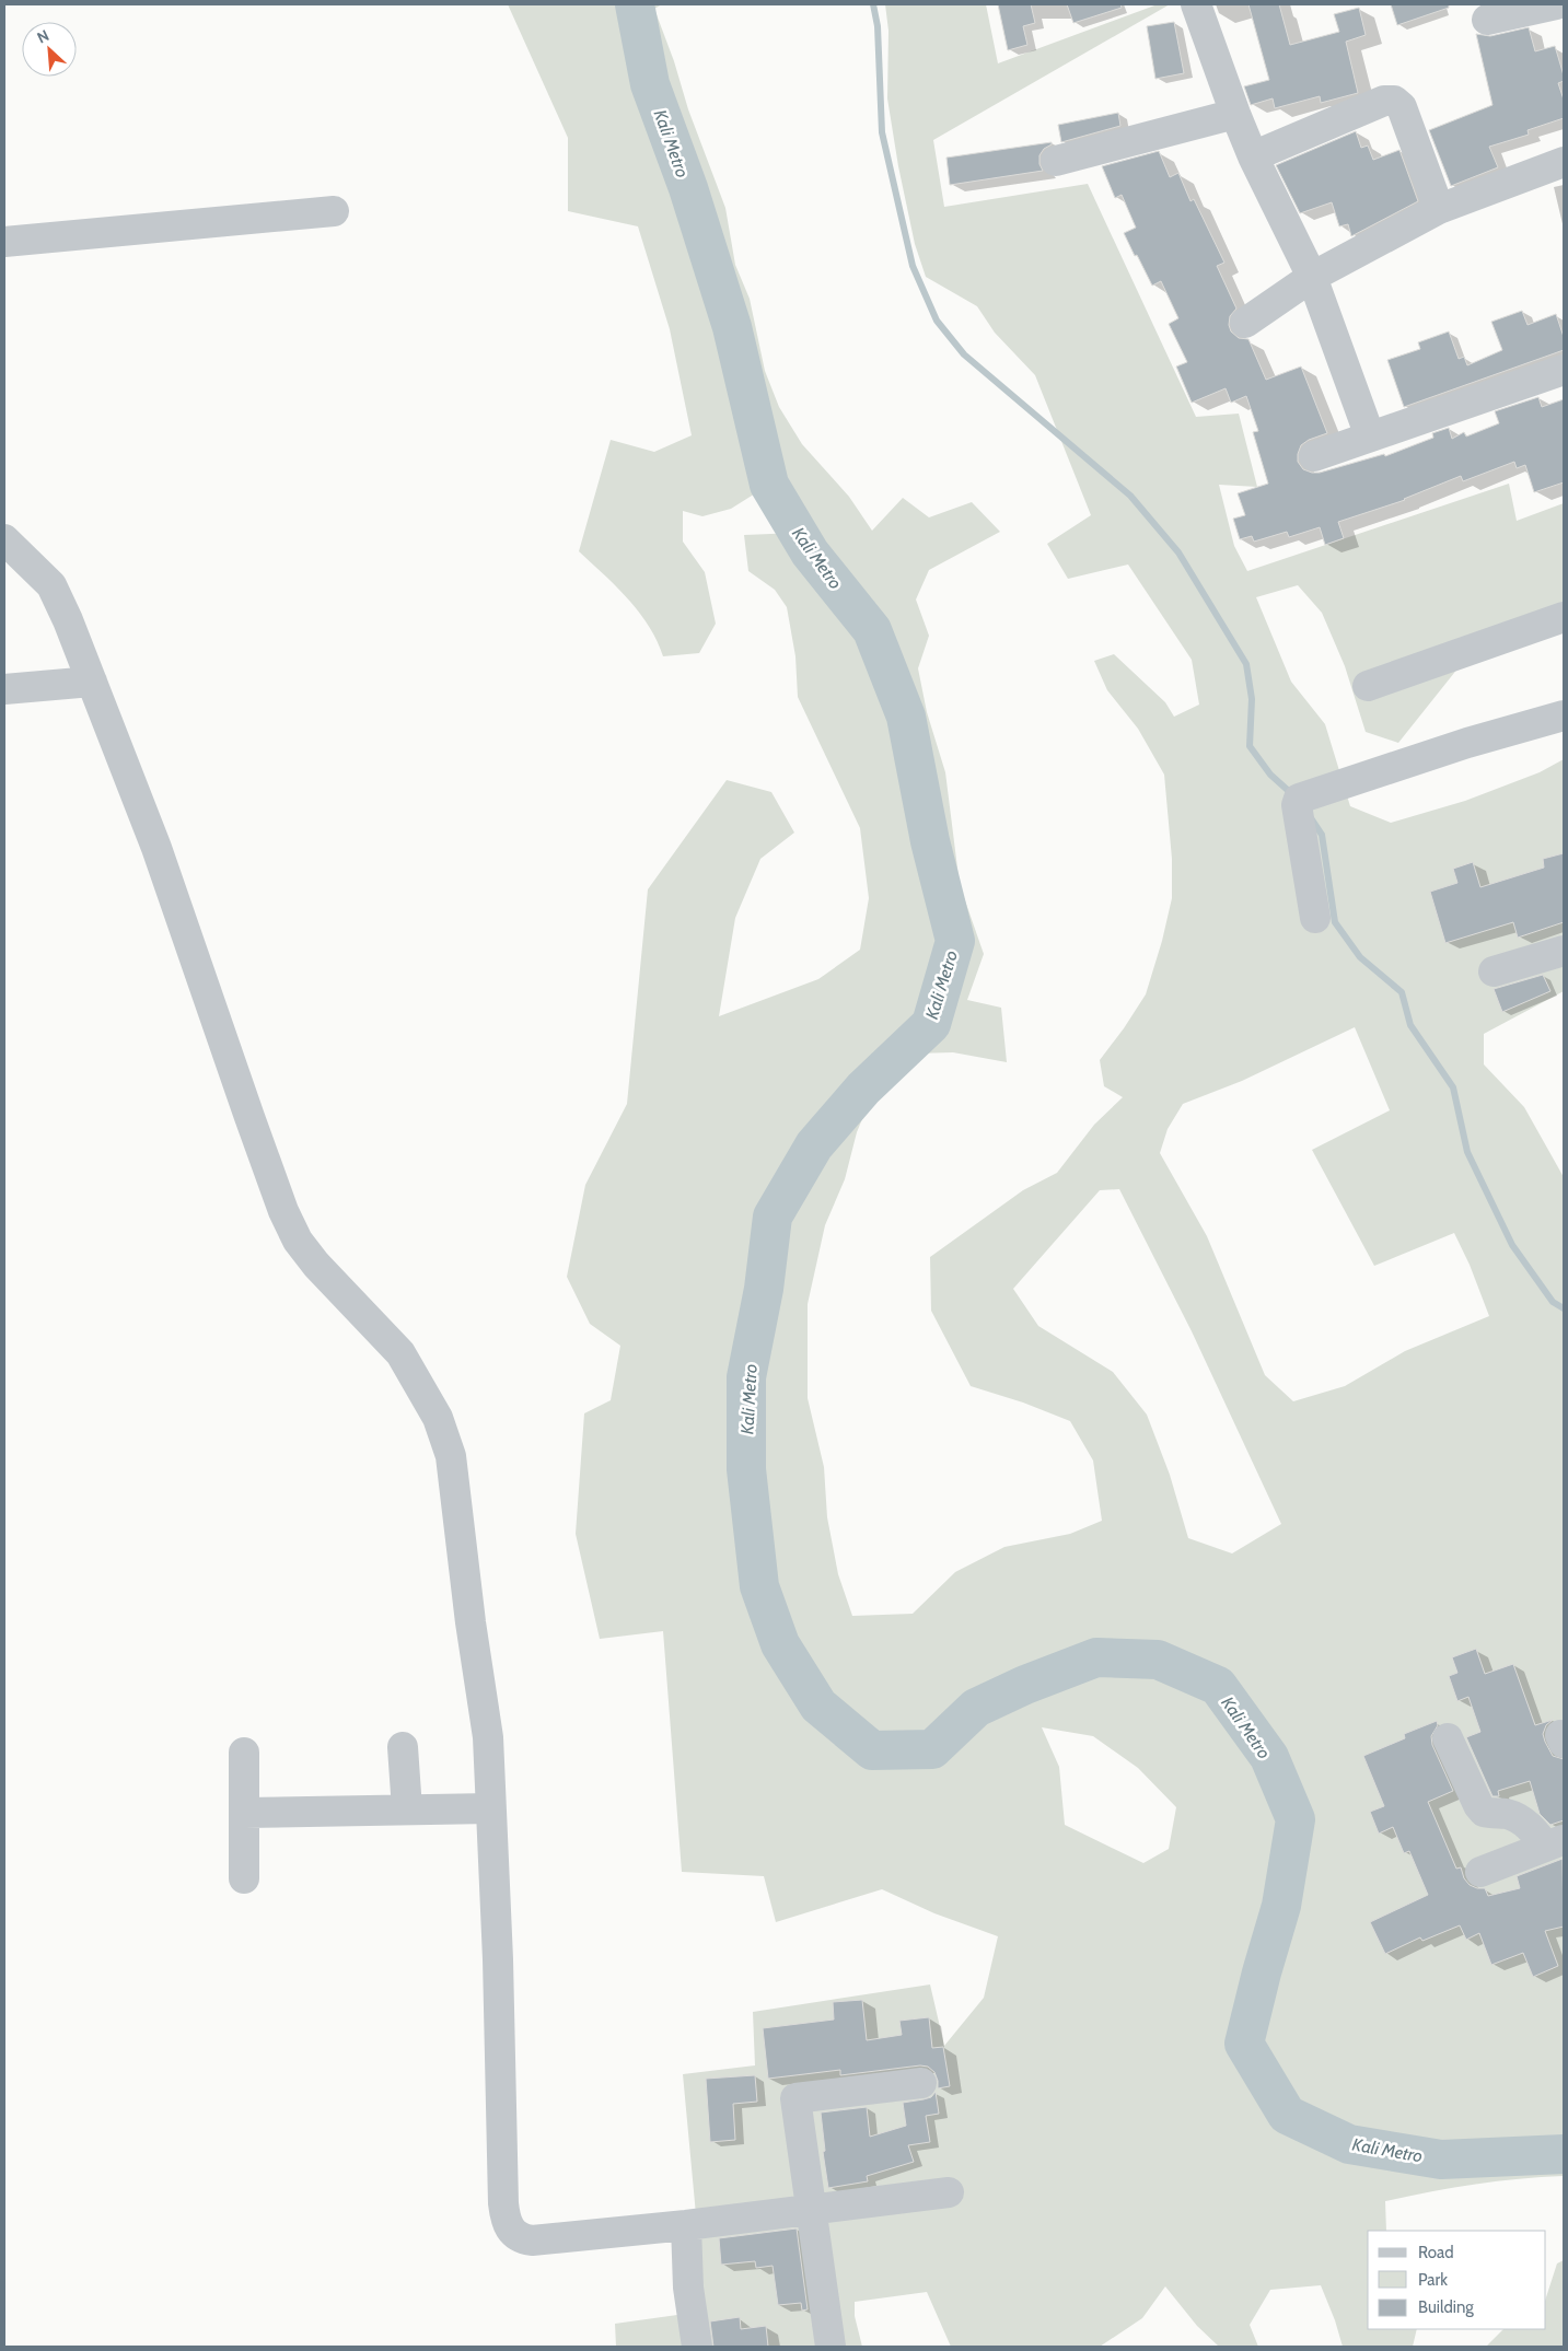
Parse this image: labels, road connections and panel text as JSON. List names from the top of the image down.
{
  "water": ["Kali Metro"],
  "legend": ["Road", "Park", "Building"],
  "north": "top left"
}
